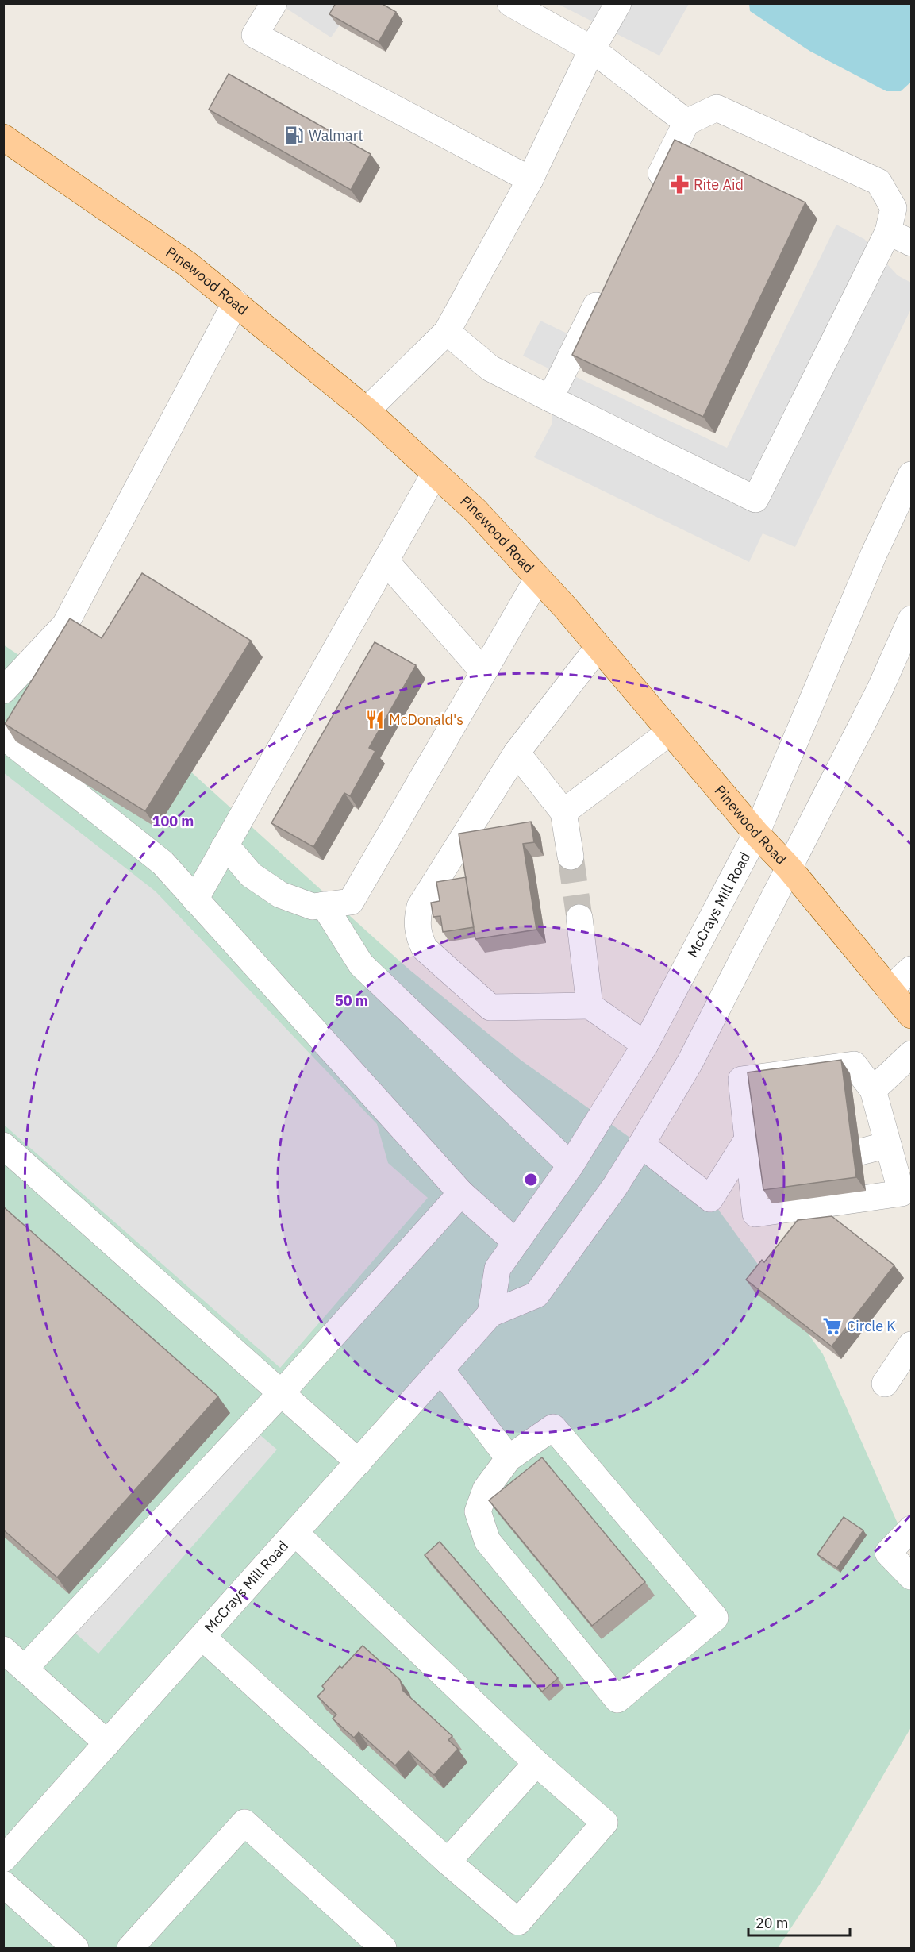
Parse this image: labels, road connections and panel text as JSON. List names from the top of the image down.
{
  "streets": {
    "main road": ["Pinewood Road"],
    "street": ["McCrays Mill Road"]
  },
  "crossings": [
    ["Pinewood Road", "McCrays Mill Road"]
  ],
  "places": {
    "fuel station": ["Walmart"],
    "pharmacy": ["Rite Aid"],
    "restaurant": ["McDonald's"],
    "supermarket": ["Circle K"]
  },
  "scale_bar": "20 m",
  "rings": ["100 m", "50 m"]
}
